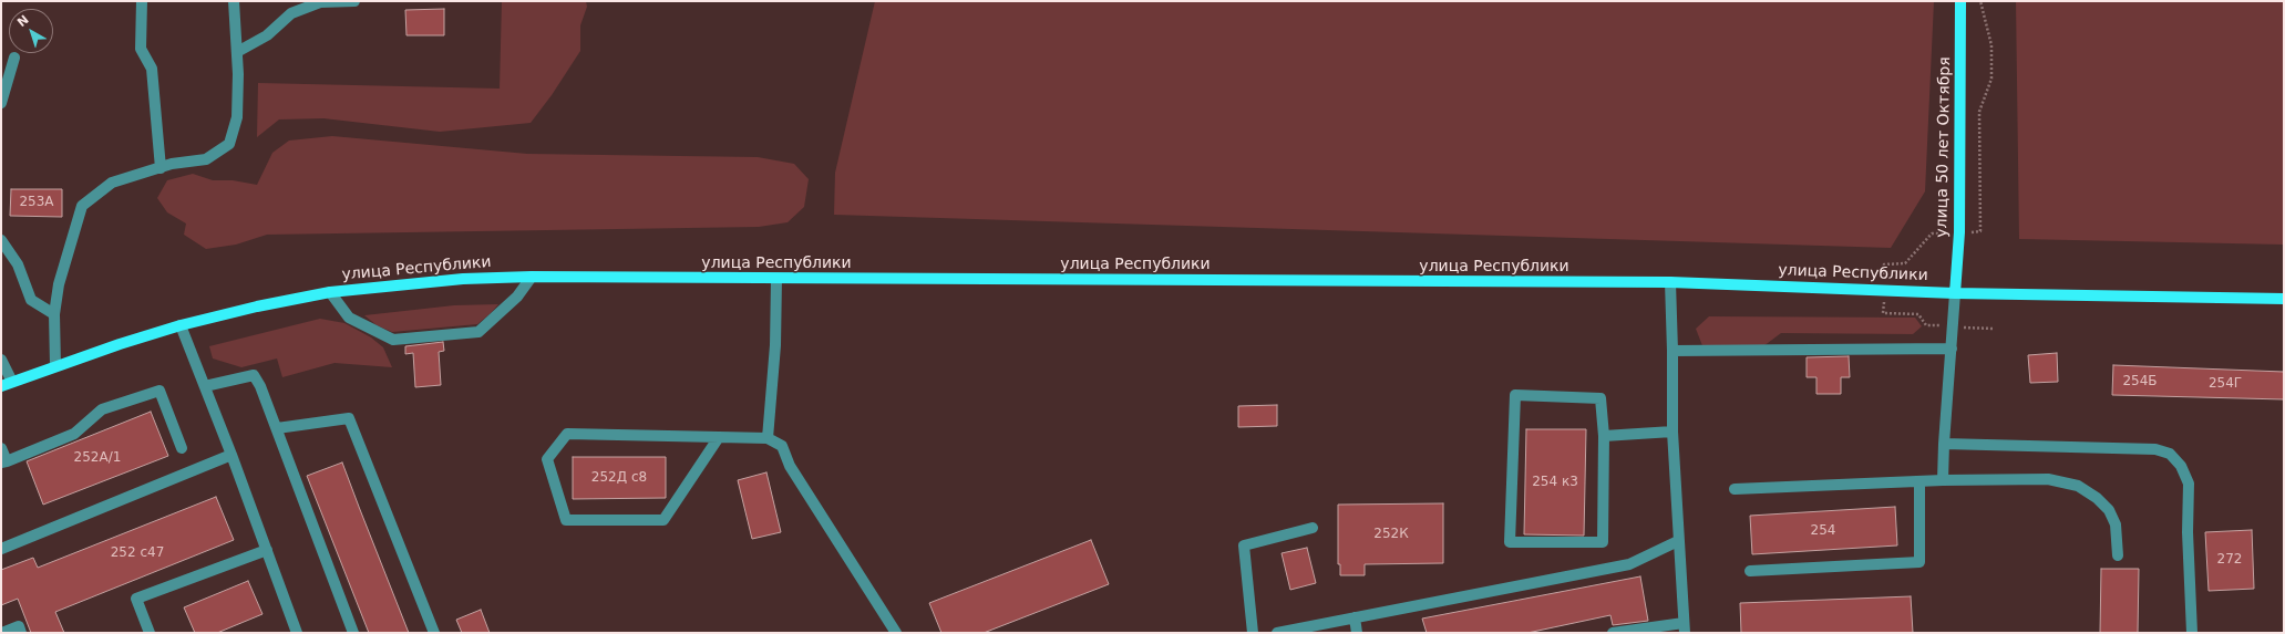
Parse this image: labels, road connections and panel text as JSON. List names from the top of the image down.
{
  "streets": {
    "main road": ["улица 50 лет Октября", "улица Республики"]
  },
  "crossings": [
    ["улица 50 лет Октября", "улица Республики"]
  ],
  "house_numbers": [
    "253А",
    "254Б",
    "254Г",
    "252А/1",
    "252Д с8",
    "254 к3",
    "254",
    "252К",
    "252 с47",
    "272"
  ],
  "north": "top left"
}
